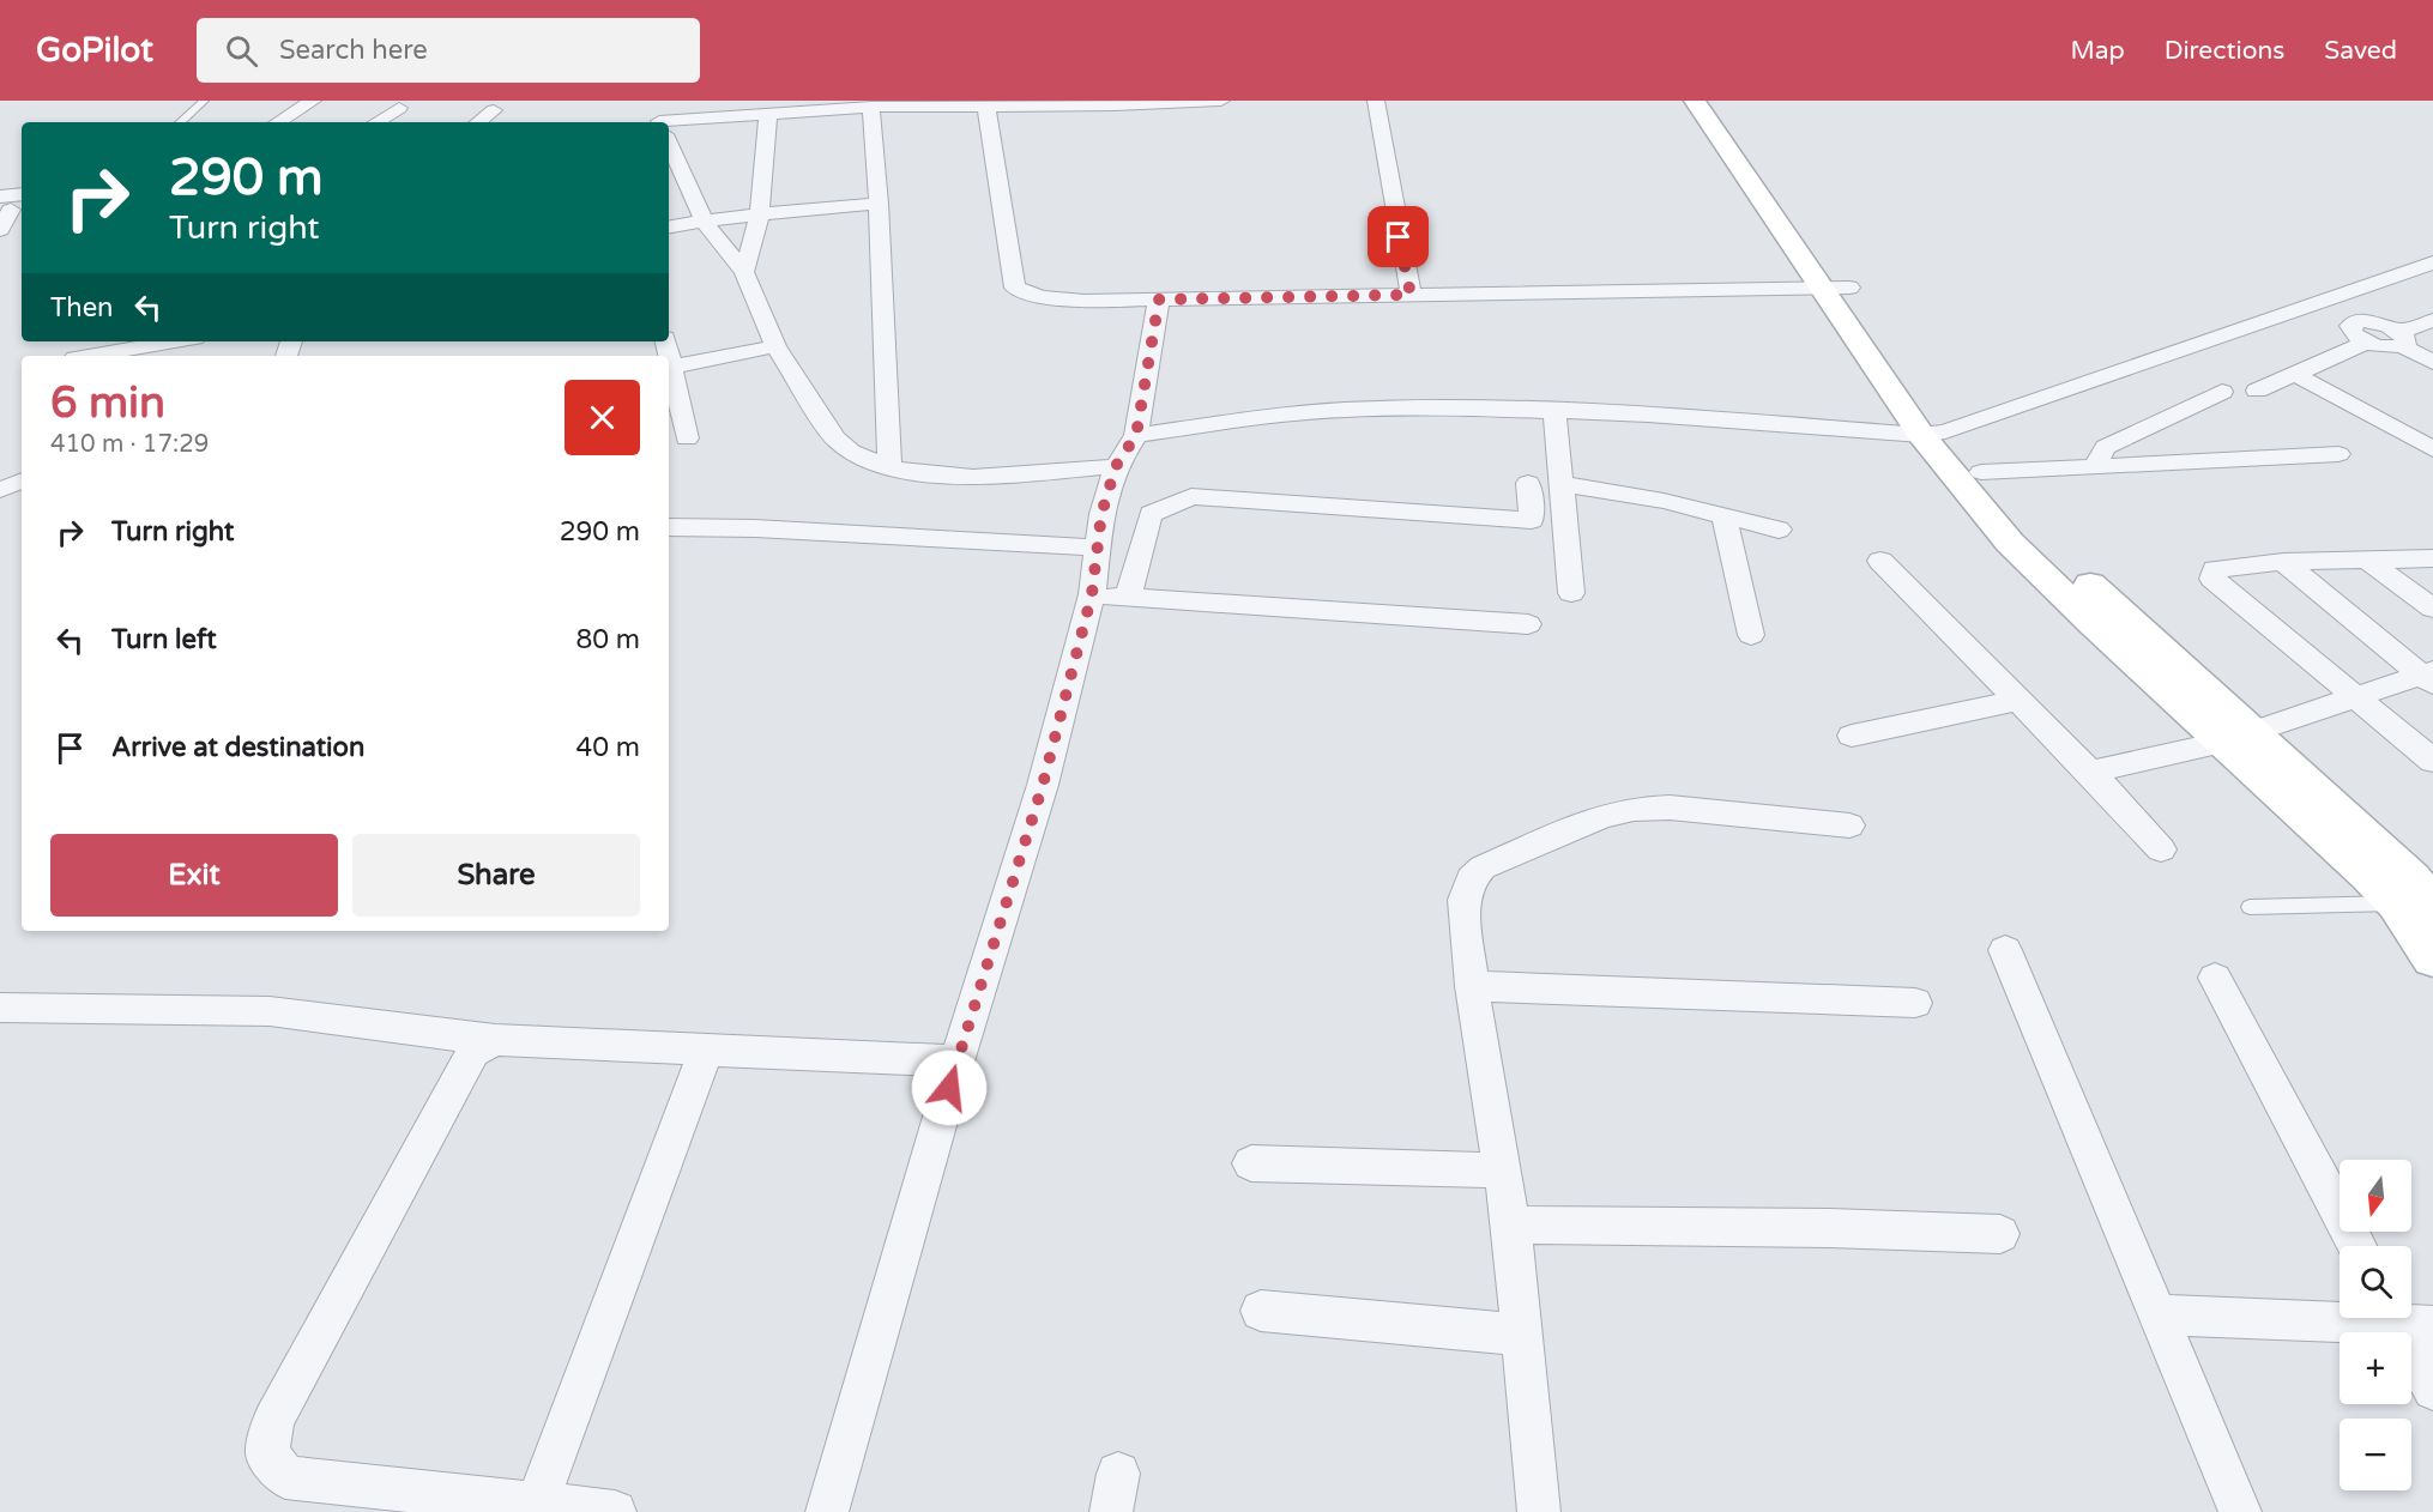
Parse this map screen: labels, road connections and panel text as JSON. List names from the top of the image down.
{
  "north": "bottom",
  "page": {
    "header": "GoPilot",
    "search": "Search here",
    "nav": ["Map", "Directions", "Saved"],
    "turn": ["290 m", "Turn right"],
    "then": "Then",
    "heading": ["6 min", "410 m · 17:29"],
    "list": [
      {
        "name": "Turn right",
        "value": "290 m"
      },
      {
        "name": "Turn left",
        "value": "80 m"
      },
      {
        "name": "Arrive at destination",
        "value": "40 m"
      }
    ],
    "buttons": ["Exit", "Share"],
    "map_buttons": ["+", "−"]
  }
}
